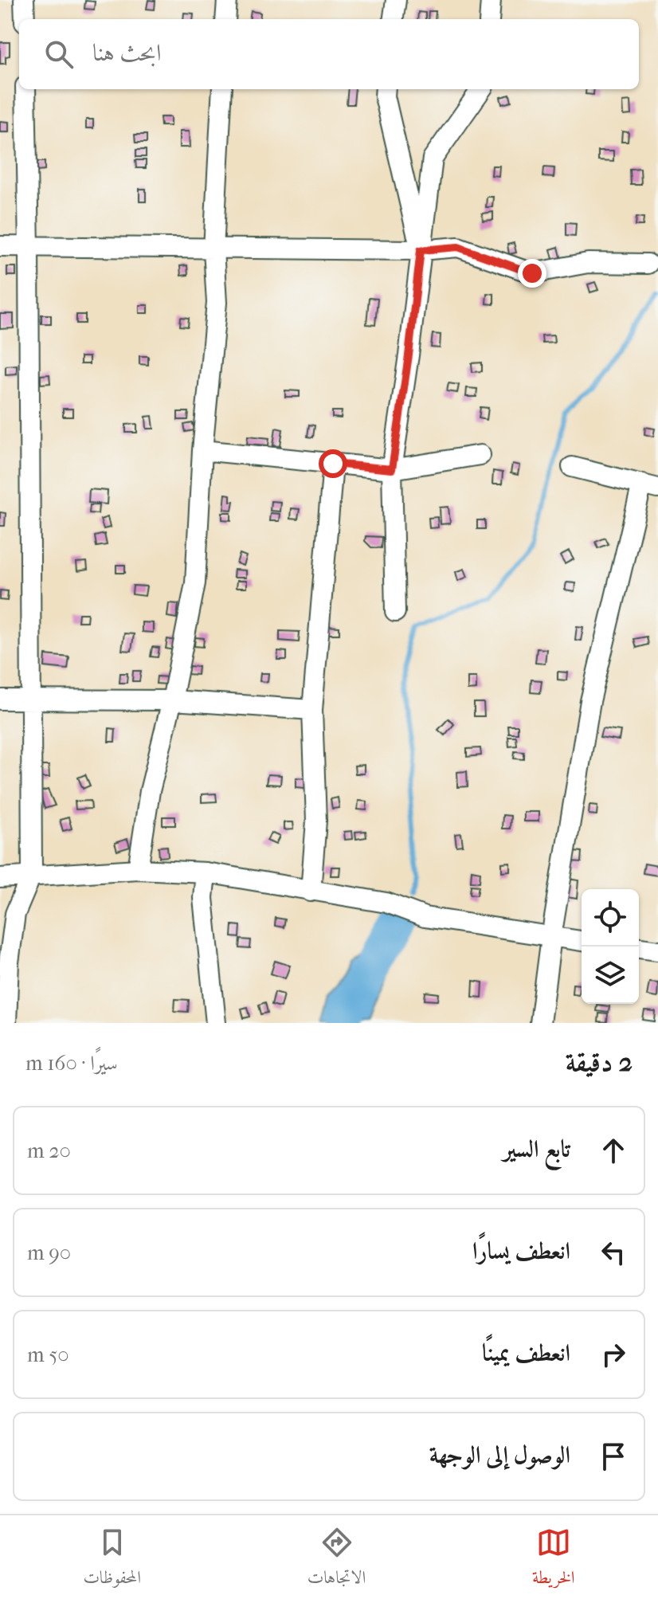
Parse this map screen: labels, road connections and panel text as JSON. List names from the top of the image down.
{
  "page": {
    "search": "ابحث هنا",
    "heading": ["2 دقيقة", "سيرًا · 160 m"],
    "list": [
      ["تابع السير", "20 m"],
      ["انعطف يسارًا", "90 m"],
      ["انعطف يمينًا", "50 m"],
      "الوصول إلى الوجهة"
    ],
    "nav": ["الخريطة", "الاتجاهات", "المحفوظات"]
  }
}
